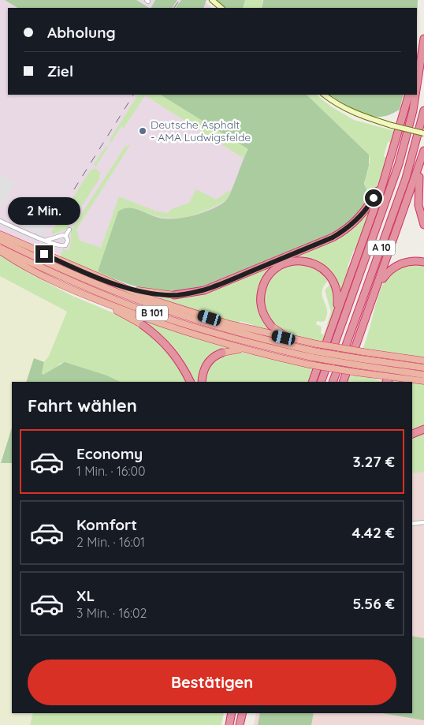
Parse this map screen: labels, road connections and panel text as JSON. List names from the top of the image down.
{
  "streets": {
    "highway": ["A 10", "B 101"]
  },
  "places": ["Deutsche Asphalt - AMA Ludwigsfelde"],
  "page": {
    "banner": ["Abholung", "Ziel"],
    "bubble": "2 Min.",
    "heading": "Fahrt wählen",
    "list": [
      {
        "name": "Economy",
        "note": "1 Min. · 16:00",
        "value": "3.27 €"
      },
      {
        "name": "Komfort",
        "note": "2 Min. · 16:01",
        "value": "4.42 €"
      },
      {
        "name": "XL",
        "note": "3 Min. · 16:02",
        "value": "5.56 €"
      }
    ],
    "buttons": "Bestätigen"
  }
}
